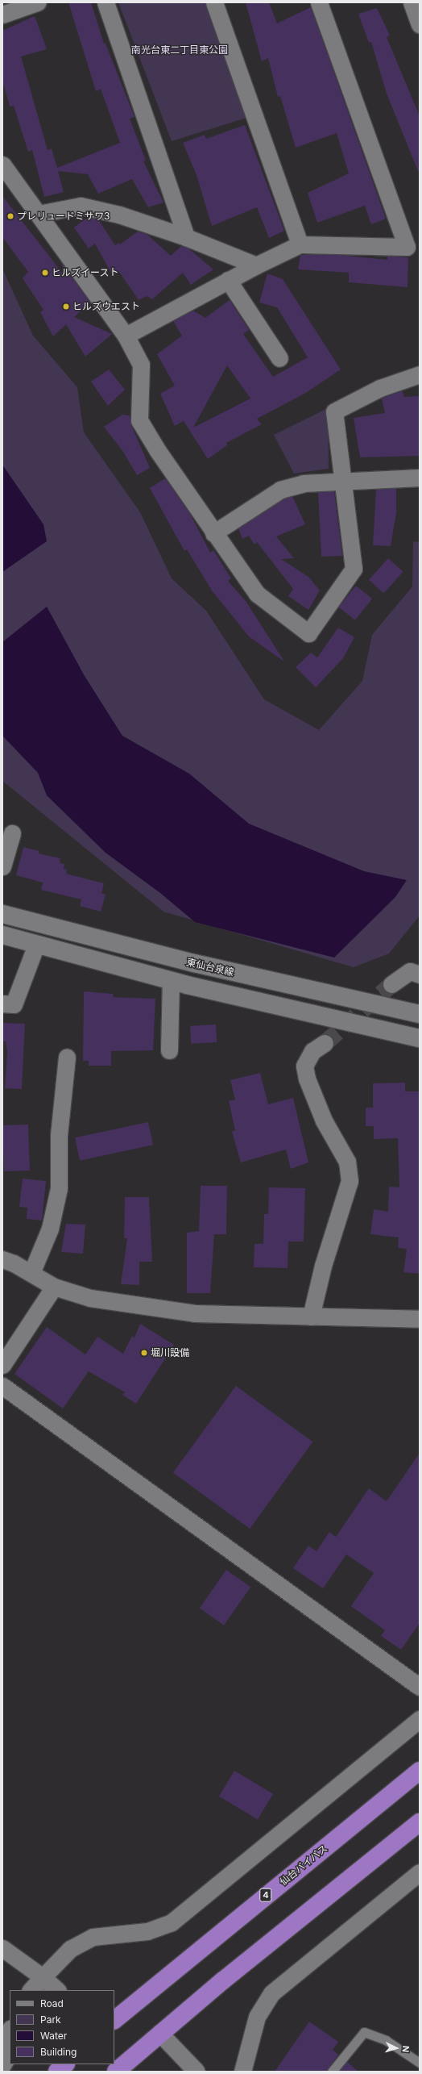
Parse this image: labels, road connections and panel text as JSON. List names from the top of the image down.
{
  "streets": {
    "highway": ["仙台バイパス", "4"],
    "street": ["東仙台泉線"]
  },
  "parks": ["南光台東二丁目東公園"],
  "places": [
    "プレリュードミサワ3",
    "ヒルズイースト",
    "ヒルズウエスト",
    "堀川設備"
  ],
  "legend": [
    "Road",
    "Park",
    "Water",
    "Building"
  ],
  "north": "right"
}
